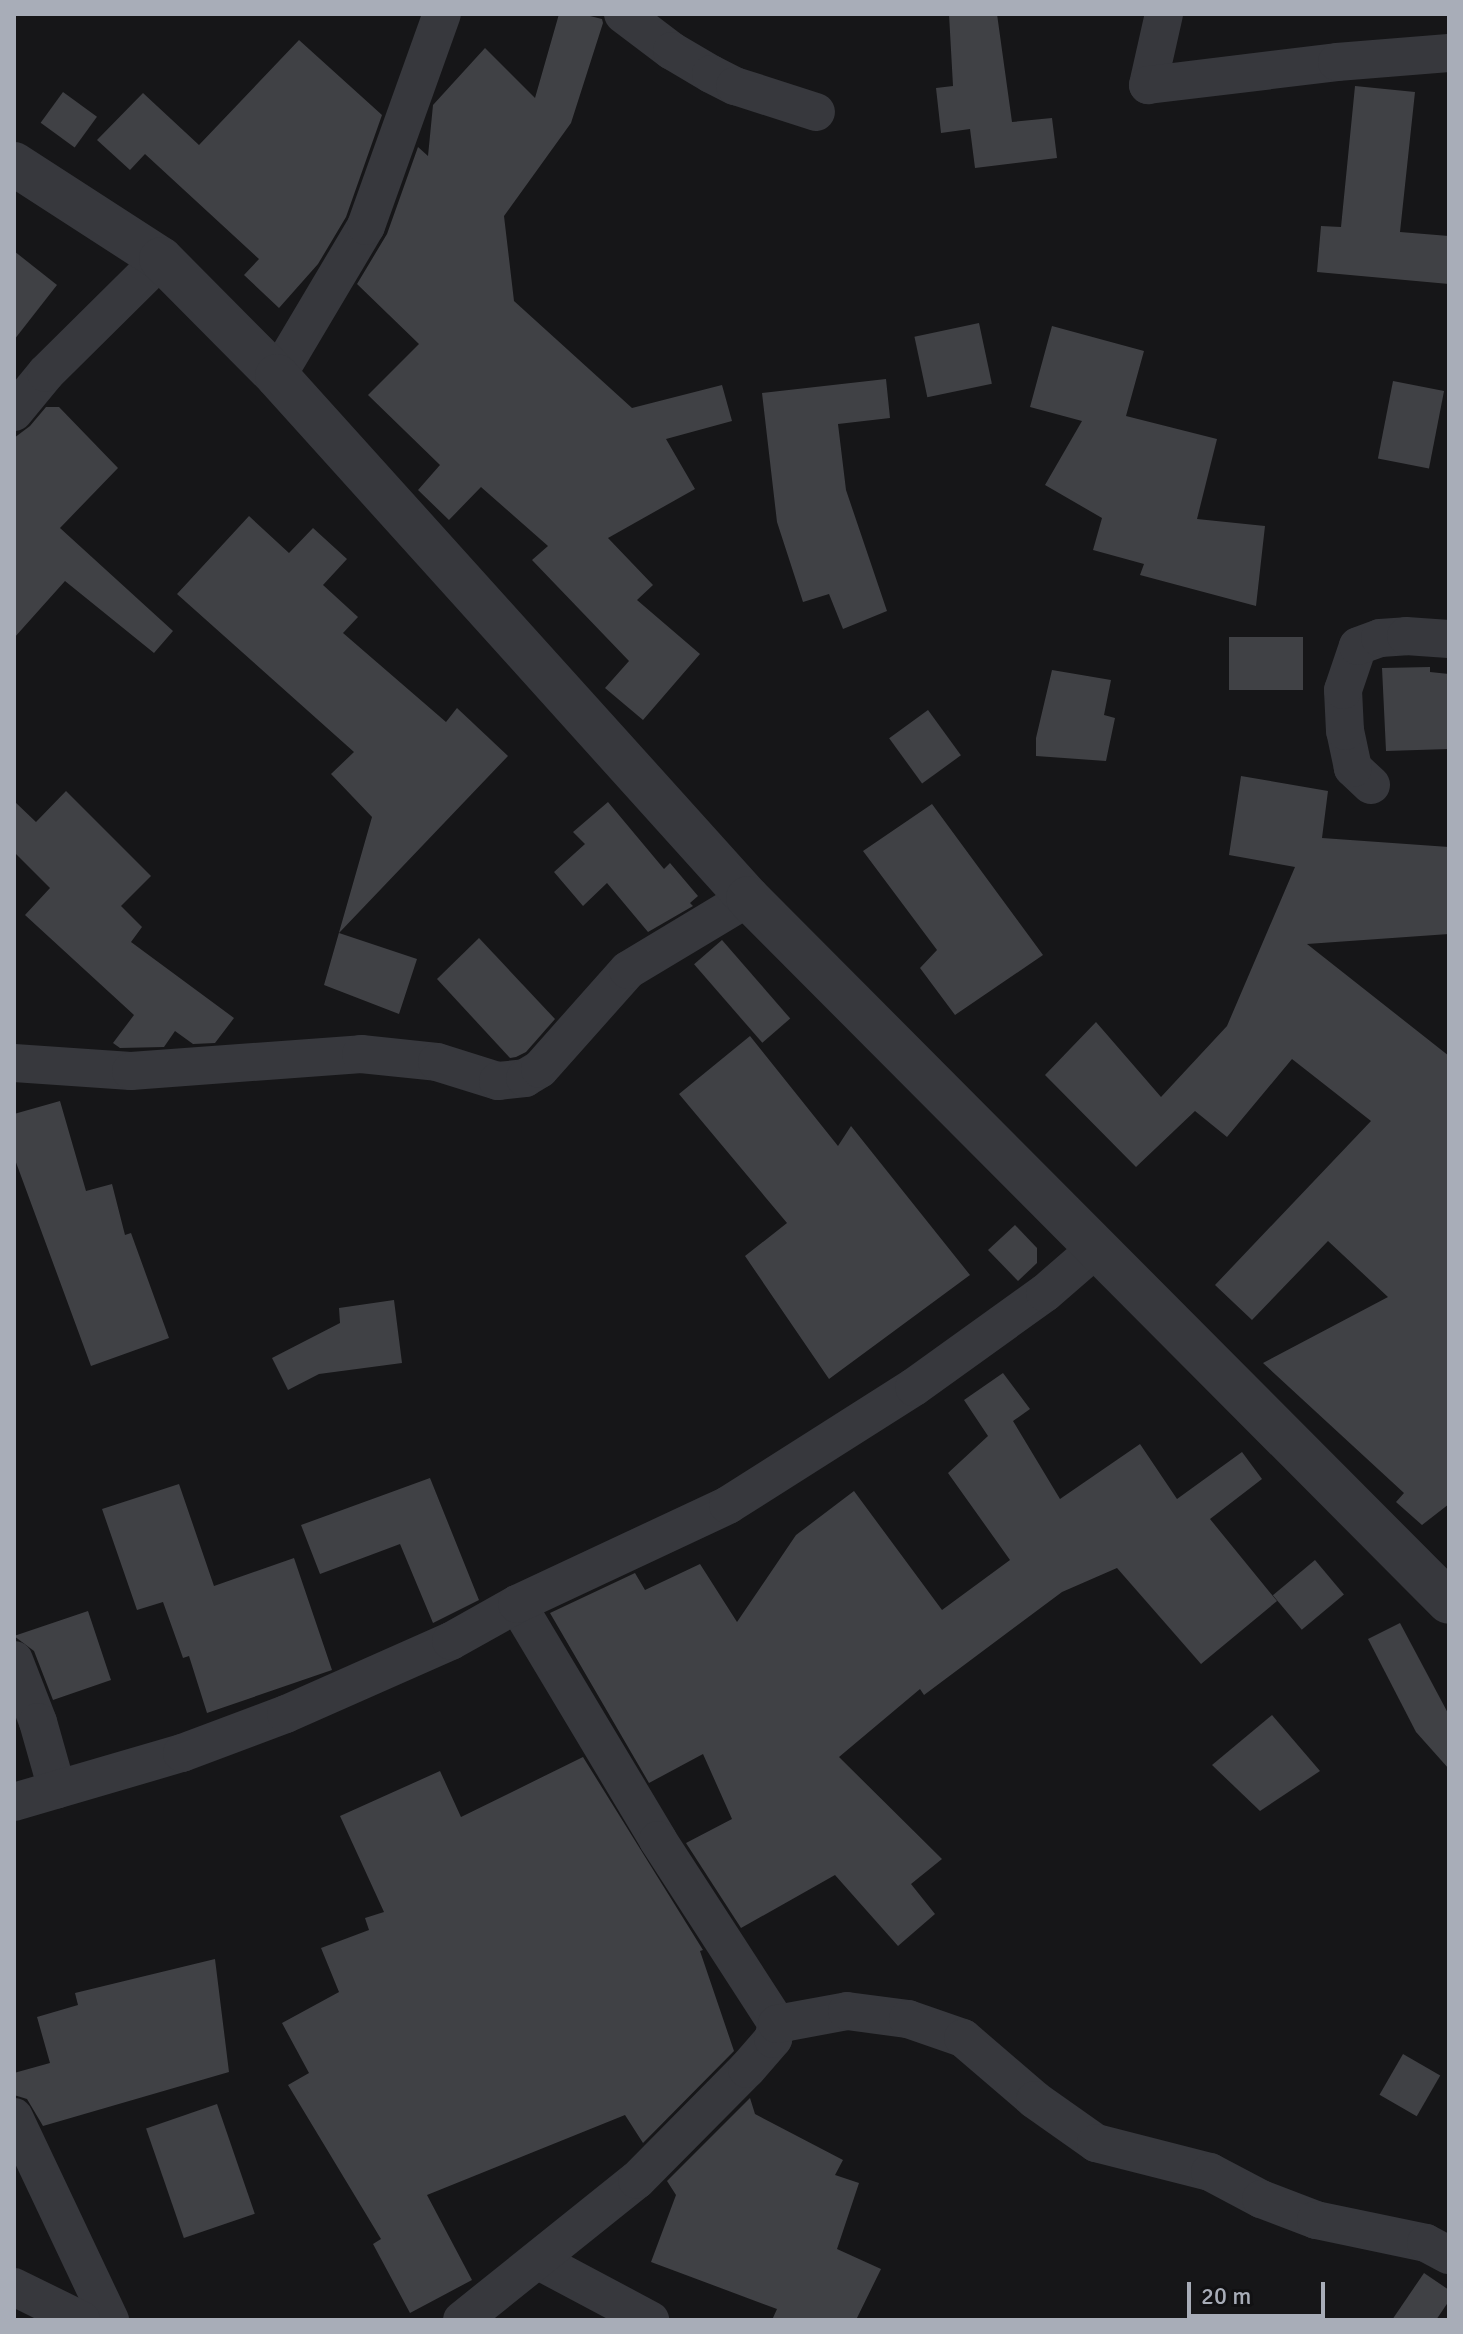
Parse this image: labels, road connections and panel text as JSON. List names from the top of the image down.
{
  "scale_bar": "20 m"
}
